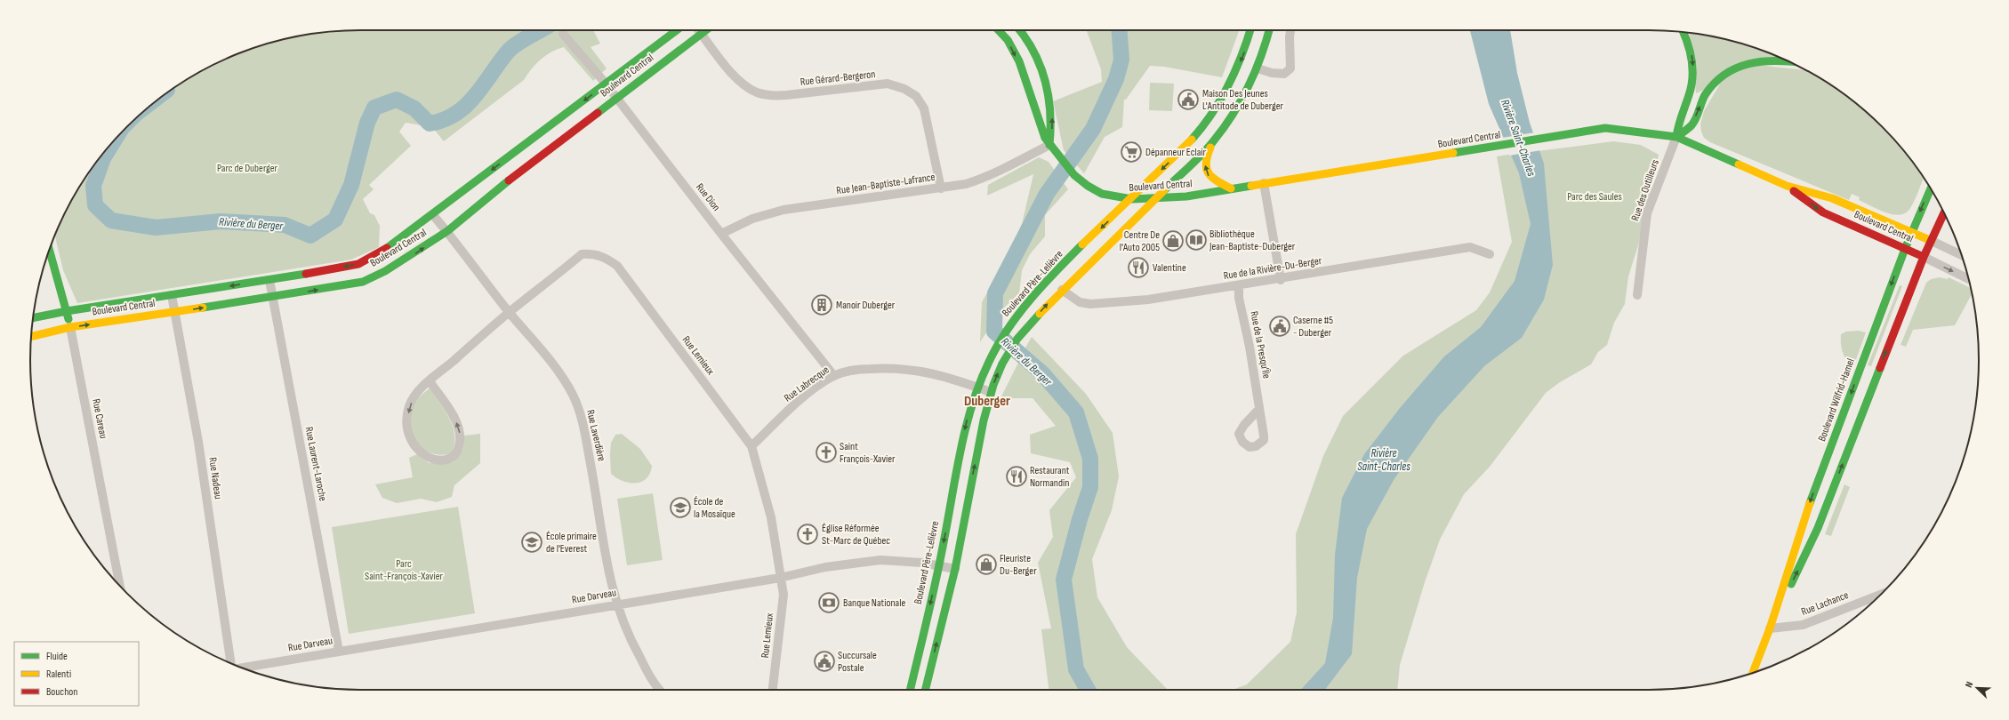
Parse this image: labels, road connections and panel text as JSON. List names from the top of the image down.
{
  "streets": {
    "main road": [
      "Boulevard Central",
      "Boulevard Père-Lelièvre",
      "Boulevard Wilfrid-Hamel",
      "Rue Careau"
    ],
    "street": [
      "Rue Gérard-Bergeron",
      "Rue Jean-Baptiste-Lafrance",
      "Rue des Outilleurs",
      "Rue Dion",
      "Rue de la Rivière-Du-Berger",
      "Rue de la Presqu'Île",
      "Rue Lemieux",
      "Rue Labrecque",
      "Rue Laverdière",
      "Rue Laurent-Laroche",
      "Rue Nadeau",
      "Rue Darveau",
      "Rue Lachance"
    ]
  },
  "crossings": [
    ["Boulevard Central", "Rue Gérard-Bergeron"],
    ["Boulevard Central", "Rue Jean-Baptiste-Lafrance"],
    ["Boulevard Central", "Rue des Outilleurs"],
    ["Boulevard Central", "Rue Dion"],
    ["Boulevard Central", "Boulevard Père-Lelièvre"],
    ["Boulevard Central", "Boulevard Wilfrid-Hamel"],
    ["Boulevard Central", "Rue Careau"],
    ["Boulevard Central", "Rue Laverdière"],
    ["Boulevard Central", "Rue Laurent-Laroche"],
    ["Boulevard Central", "Rue Nadeau"],
    ["Rue Gérard-Bergeron", "Rue Jean-Baptiste-Lafrance"],
    ["Rue Jean-Baptiste-Lafrance", "Rue Dion"],
    ["Rue Dion", "Rue Labrecque"],
    ["Rue de la Rivière-Du-Berger", "Rue de la Presqu'Île"],
    ["Boulevard Père-Lelièvre", "Rue Labrecque"],
    ["Boulevard Père-Lelièvre", "Rue Darveau"],
    ["Rue Lemieux", "Rue Labrecque"],
    ["Rue Lemieux", "Rue Laverdière"],
    ["Rue Lemieux", "Rue Darveau"],
    ["Boulevard Wilfrid-Hamel", "Rue Lachance"],
    ["Rue Laverdière", "Rue Darveau"],
    ["Rue Laurent-Laroche", "Rue Darveau"]
  ],
  "districts": ["Duberger"],
  "water": ["Rivière Saint-Charles", "Rivière du Berger"],
  "parks": ["Parc de Duberger", "Parc des Saules", "Parc Saint-François-Xavier"],
  "places": {
    "public building": ["Maison Des Jeunes L'Antitode de Duberger", "Caserne #5 - Duberger", "Succursale Postale"],
    "supermarket": ["Dépanneur Eclair"],
    "library": ["Bibliothèque Jean-Baptiste-Duberger"],
    "shop": ["Centre De l'Auto 2005", "Fleuriste Du-Berger"],
    "restaurant": ["Valentine", "Restaurant Normandin"],
    "building": ["Manoir Duberger"],
    "church": ["Saint François-Xavier", "Église Réformée St-Marc de Québec"],
    "school or university": ["École de la Mosaïque", "École primaire de l'Everest"],
    "bank": ["Banque Nationale"]
  },
  "legend": ["Fluide", "Ralenti", "Bouchon"],
  "north": "top left"
}
